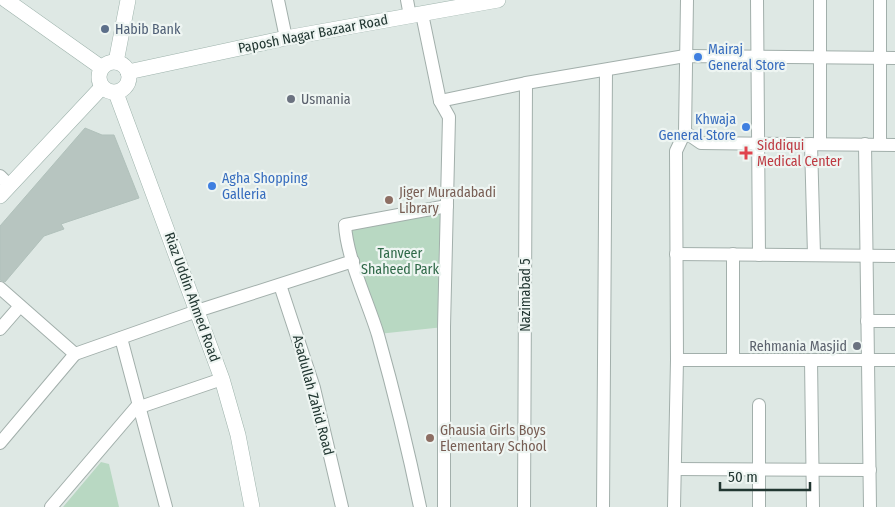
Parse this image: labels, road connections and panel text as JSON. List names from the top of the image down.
{
  "streets": {
    "main road": ["Paposh Nagar Bazaar Road", "Riaz Uddin Ahmed Road"],
    "street": ["Nazimabad 5", "Asadullah Zahid Road"]
  },
  "crossings": [
    ["Paposh Nagar Bazaar Road", "Riaz Uddin Ahmed Road"]
  ],
  "parks": ["Tanveer Shaheed Park"],
  "places": {
    "other": [
      "Habib Bank",
      "Mairaj General Store",
      "Usmania",
      "Khwaja General Store",
      "Agha Shopping Galleria",
      "Jiger Muradabadi Library",
      "Rehmania Masjid",
      "Ghausia Girls Boys Elementary School"
    ],
    "health": ["Siddiqui Medical Center"]
  },
  "scale_bar": "50 m"
}
